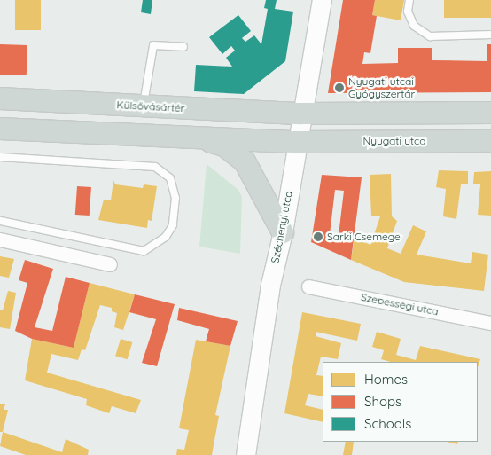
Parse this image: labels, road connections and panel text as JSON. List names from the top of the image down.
{
  "streets": {
    "main road": ["Külsővásártér", "Nyugati utca"],
    "street": ["Széchenyi utca", "Szepességi utca"]
  },
  "crossings": [
    ["Külsővásártér", "Széchenyi utca"],
    ["Nyugati utca", "Széchenyi utca"]
  ],
  "places": ["Nyugati utcai Gyógyszertár", "Sarki Csemege"],
  "legend": ["Homes", "Shops", "Schools"]
}
